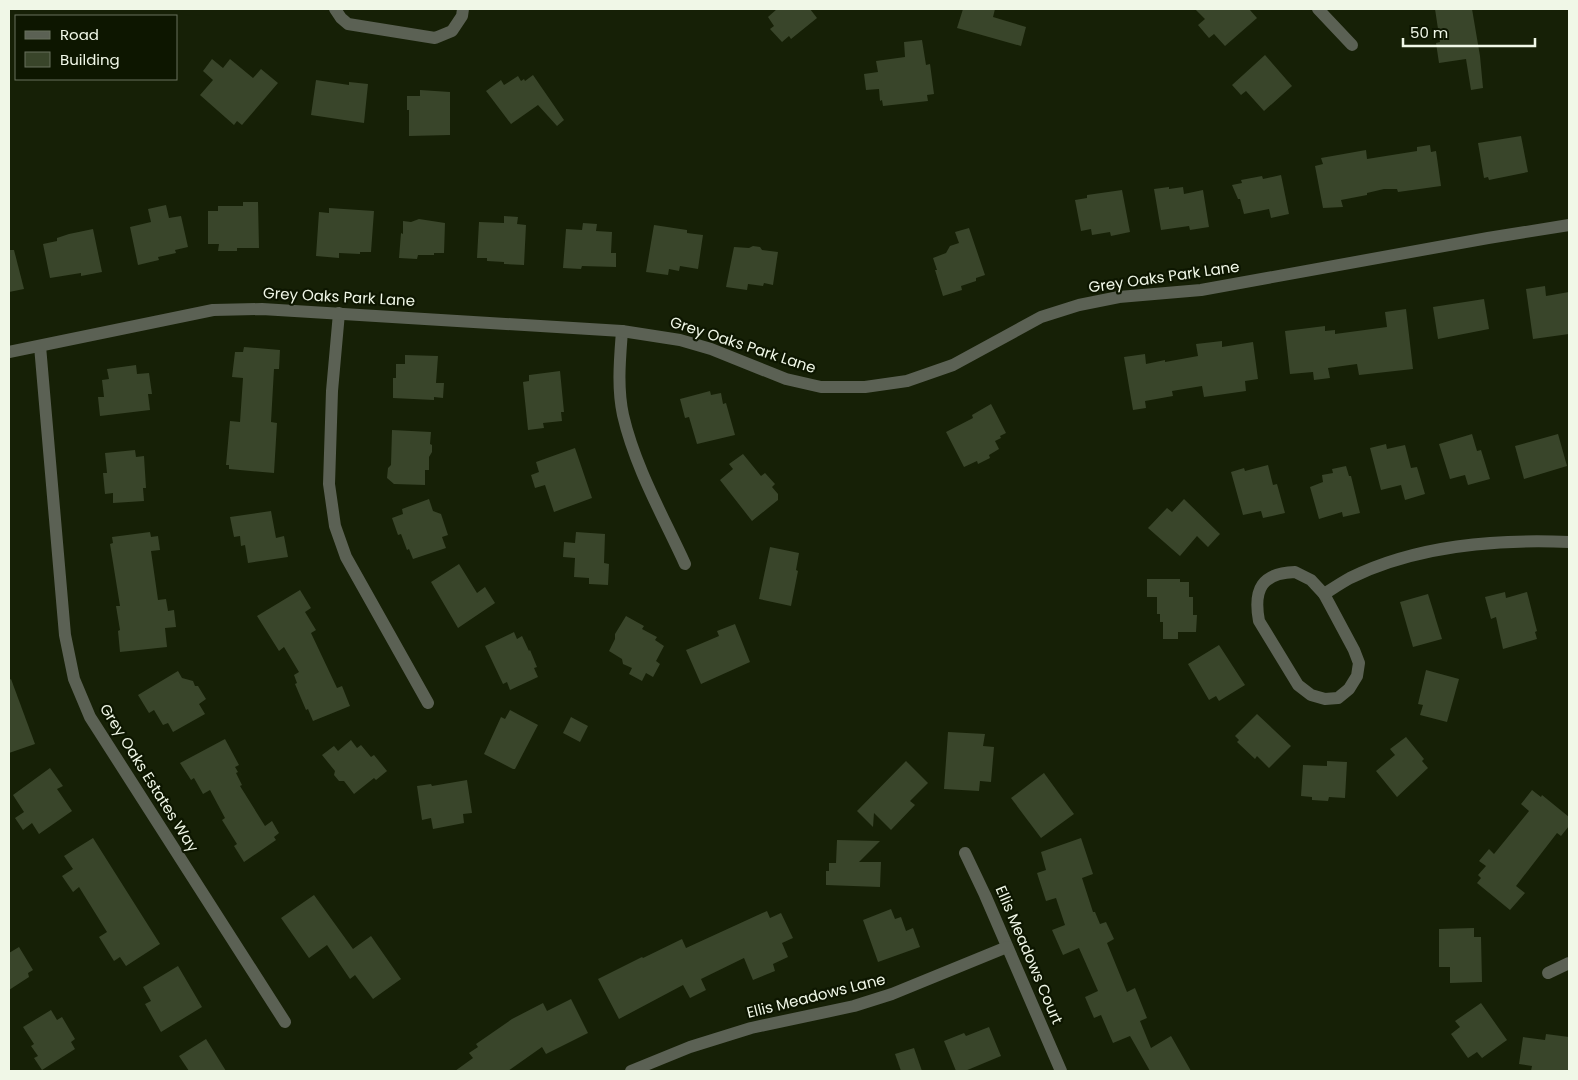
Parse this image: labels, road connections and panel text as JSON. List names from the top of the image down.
{
  "streets": {
    "street": [
      "Grey Oaks Park Lane",
      "Grey Oaks Estates Way",
      "Ellis Meadows Court",
      "Ellis Meadows Lane"
    ]
  },
  "crossings": [
    ["Grey Oaks Park Lane", "Grey Oaks Estates Way"],
    ["Ellis Meadows Court", "Ellis Meadows Lane"]
  ],
  "legend": ["Road", "Building"],
  "scale_bar": "50 m"
}
